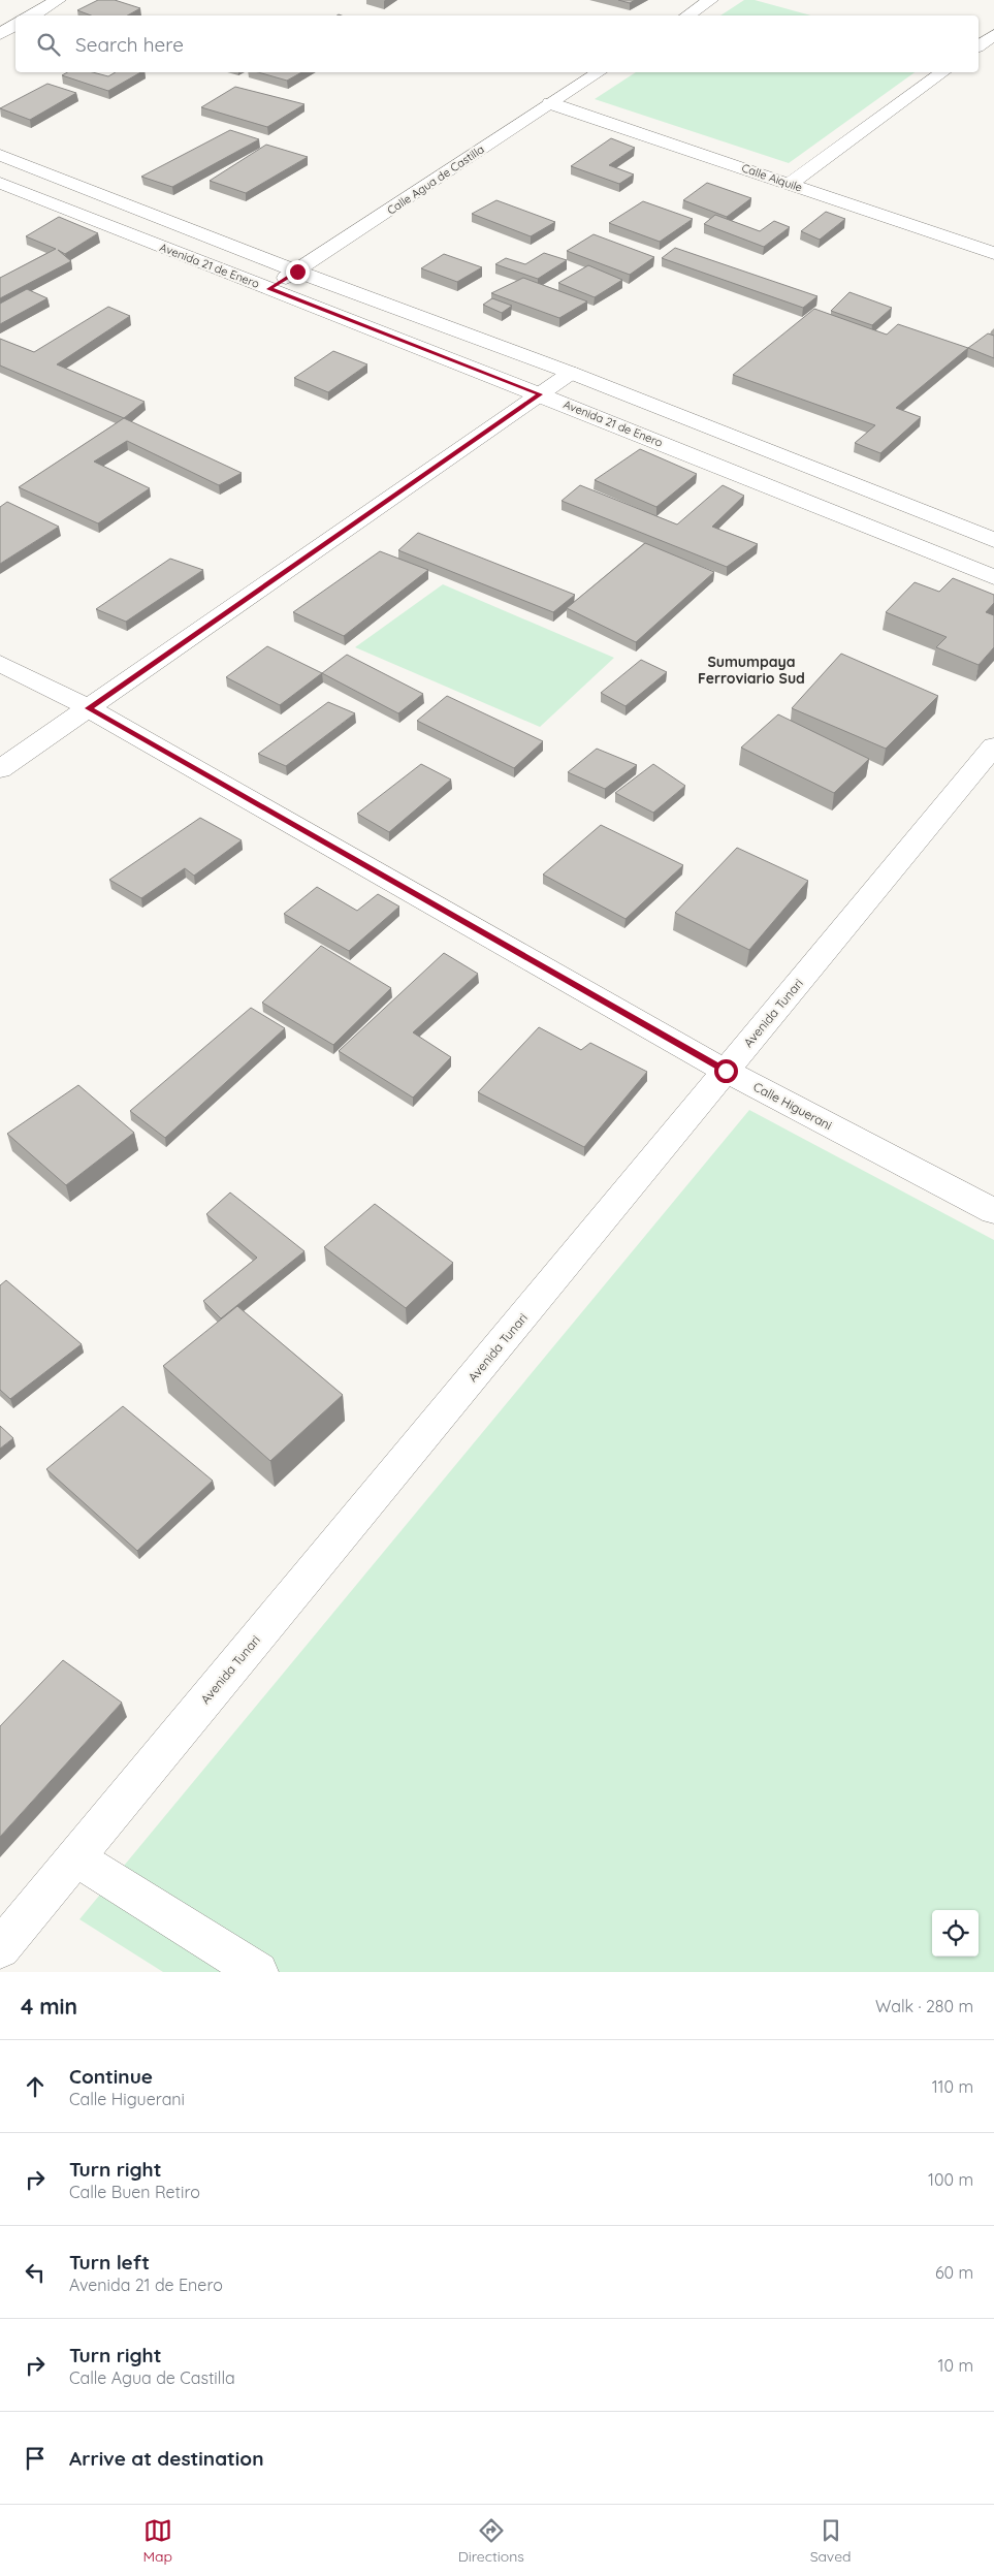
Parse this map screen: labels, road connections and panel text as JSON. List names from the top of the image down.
{
  "streets": {
    "street": [
      "Calle Aiquile",
      "Calle Agua de Castilla",
      "Avenida 21 de Enero",
      "Avenida Tunari",
      "Calle Higuerani"
    ]
  },
  "crossings": [
    ["Calle Aiquile", "Calle Agua de Castilla"],
    ["Calle Agua de Castilla", "Avenida 21 de Enero"],
    ["Avenida Tunari", "Calle Higuerani"]
  ],
  "districts": ["Sumumpaya Ferroviario Sud"],
  "page": {
    "search": "Search here",
    "heading": ["4 min", "Walk · 280 m"],
    "list": [
      ["Continue", "Calle Higuerani", "110 m"],
      ["Turn right", "Calle Buen Retiro", "100 m"],
      ["Turn left", "Avenida 21 de Enero", "60 m"],
      ["Turn right", "Calle Agua de Castilla", "10 m"],
      "Arrive at destination"
    ],
    "nav": ["Map", "Directions", "Saved"]
  }
}
